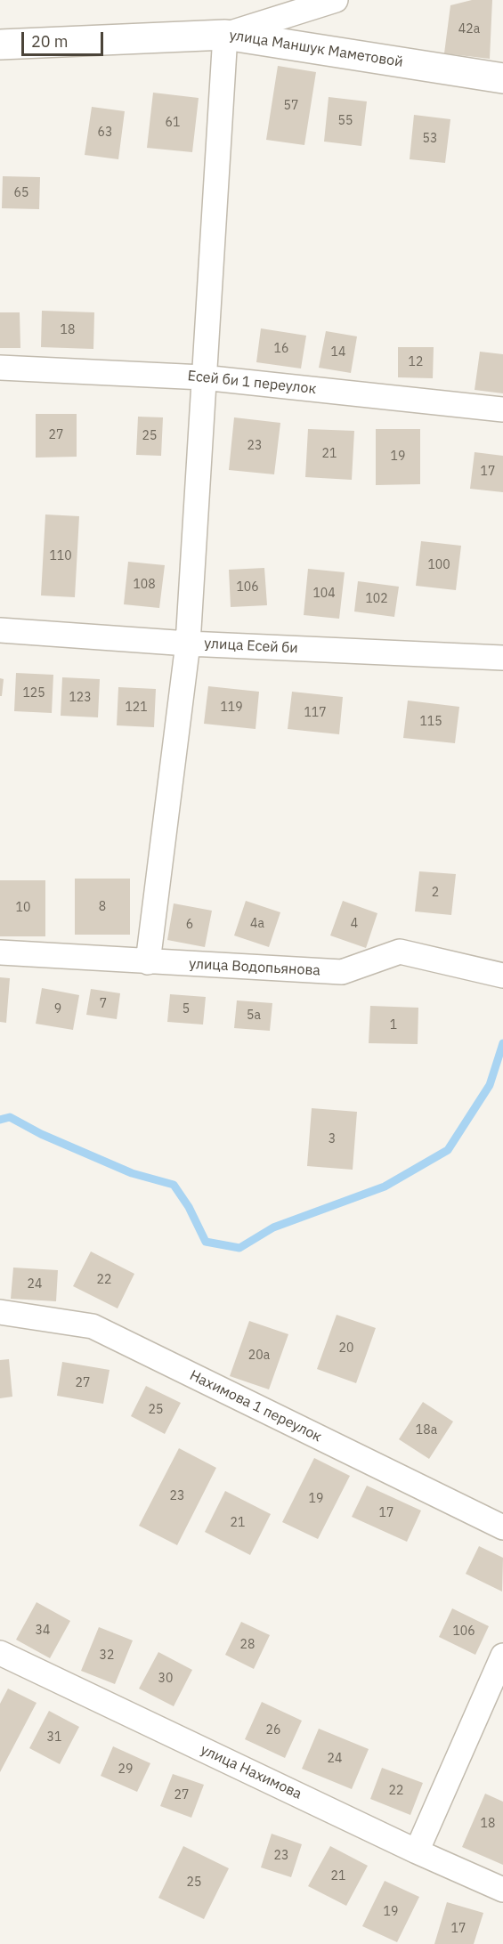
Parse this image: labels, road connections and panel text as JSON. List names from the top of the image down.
{
  "streets": {
    "street": [
      "улица Маншук Маметовой",
      "Есей би 1 переулок",
      "улица Есей би",
      "улица Водопьянова",
      "Нахимова 1 переулок",
      "улица Нахимова"
    ]
  },
  "house_numbers": [
    "42а",
    "57",
    "55",
    "61",
    "63",
    "53",
    "65",
    "18",
    "16",
    "14",
    "12",
    "27",
    "25",
    "23",
    "21",
    "19",
    "17",
    "110",
    "100",
    "108",
    "106",
    "104",
    "102",
    "125",
    "123",
    "121",
    "119",
    "117",
    "115",
    "2",
    "8",
    "10",
    "4а",
    "4",
    "6",
    "7",
    "9",
    "5",
    "5а",
    "1",
    "3",
    "22",
    "24",
    "20",
    "20а",
    "27",
    "25",
    "18а",
    "23",
    "19",
    "17",
    "21",
    "34",
    "106",
    "28",
    "32",
    "30",
    "26",
    "31",
    "24",
    "29",
    "22",
    "27",
    "18",
    "23",
    "21",
    "25",
    "19",
    "17"
  ],
  "scale_bar": "20 m"
}
